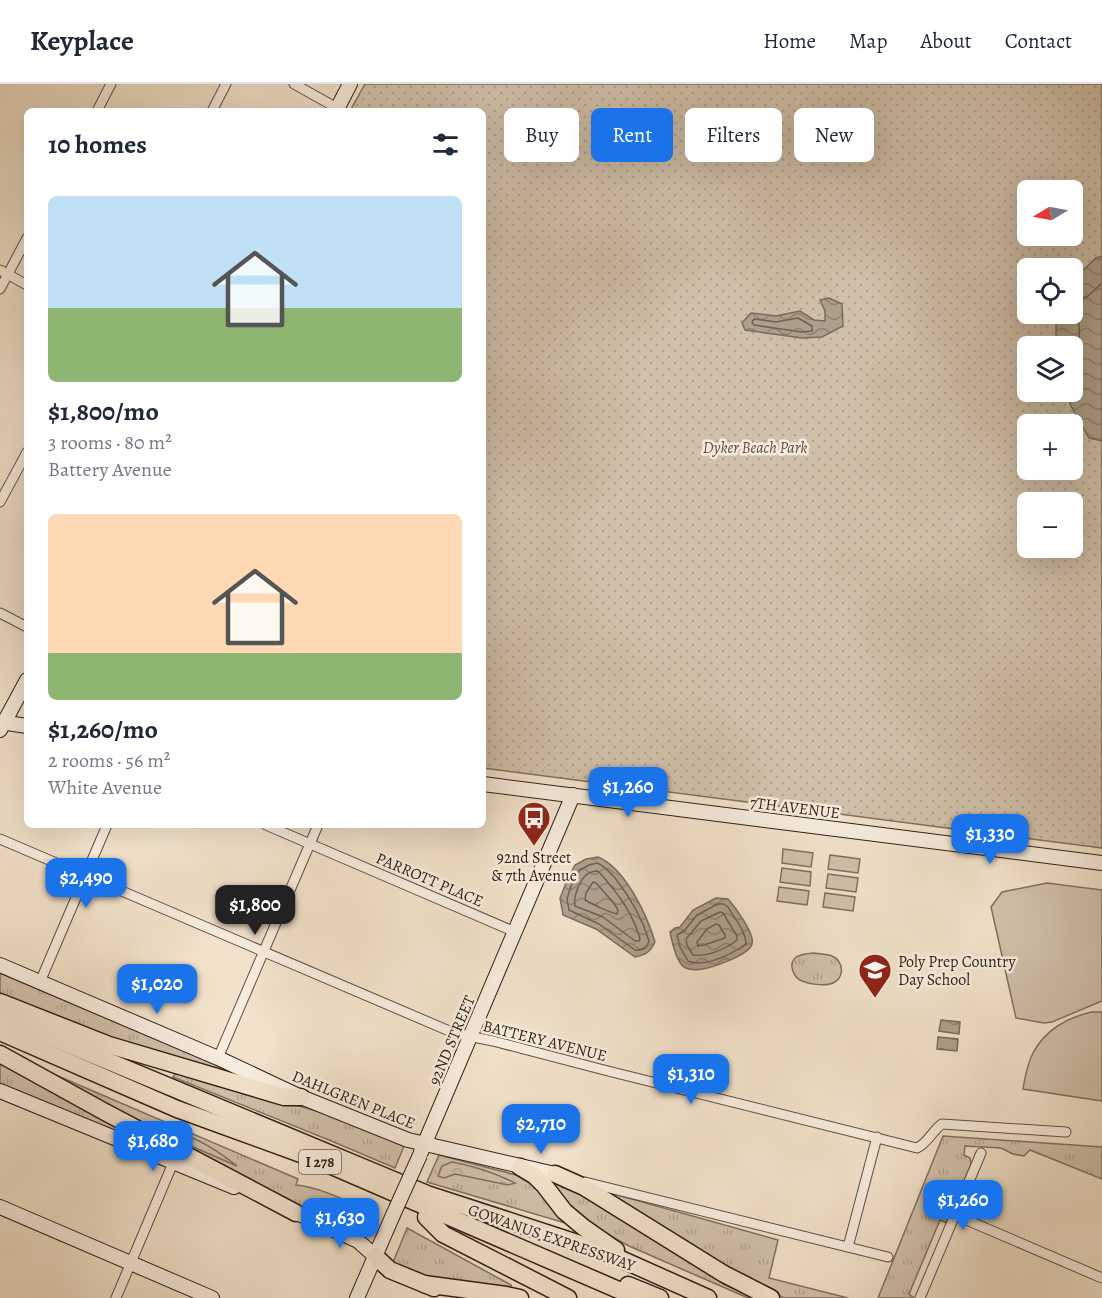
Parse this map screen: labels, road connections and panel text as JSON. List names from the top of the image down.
{
  "streets": {
    "highway": ["I 278", "GOWANUS EXPRESSWAY"],
    "main road": ["7TH AVENUE", "92ND STREET", "DAHLGREN PLACE"],
    "street": ["PARROTT PLACE", "BATTERY AVENUE"]
  },
  "crossings": [
    ["7TH AVENUE", "92ND STREET"],
    ["PARROTT PLACE", "92ND STREET"],
    ["92ND STREET", "BATTERY AVENUE"],
    ["92ND STREET", "DAHLGREN PLACE"]
  ],
  "parks": ["Dyker Beach Park"],
  "places": {
    "bus stop": ["92nd Street & 7th Avenue"],
    "school or university": ["Poly Prep Country Day School"]
  },
  "north": "left",
  "page": {
    "header": "Keyplace",
    "nav": [
      "Home",
      "Map",
      "About",
      "Contact"
    ],
    "chip": [
      "Buy",
      "Rent",
      "Filters",
      "New"
    ],
    "heading": "10 homes",
    "map_buttons": ["+", "−"],
    "list": [
      {
        "name": "$1,800/mo",
        "note": "3 rooms · 80 m² · Battery Avenue"
      },
      {
        "name": "$1,260/mo",
        "note": "2 rooms · 56 m² · White Avenue"
      }
    ],
    "price": [
      "$1,260",
      "$1,330",
      "$2,490",
      "$1,800",
      "$1,020",
      "$1,310",
      "$2,710",
      "$1,680",
      "$1,260",
      "$1,630"
    ]
  }
}
